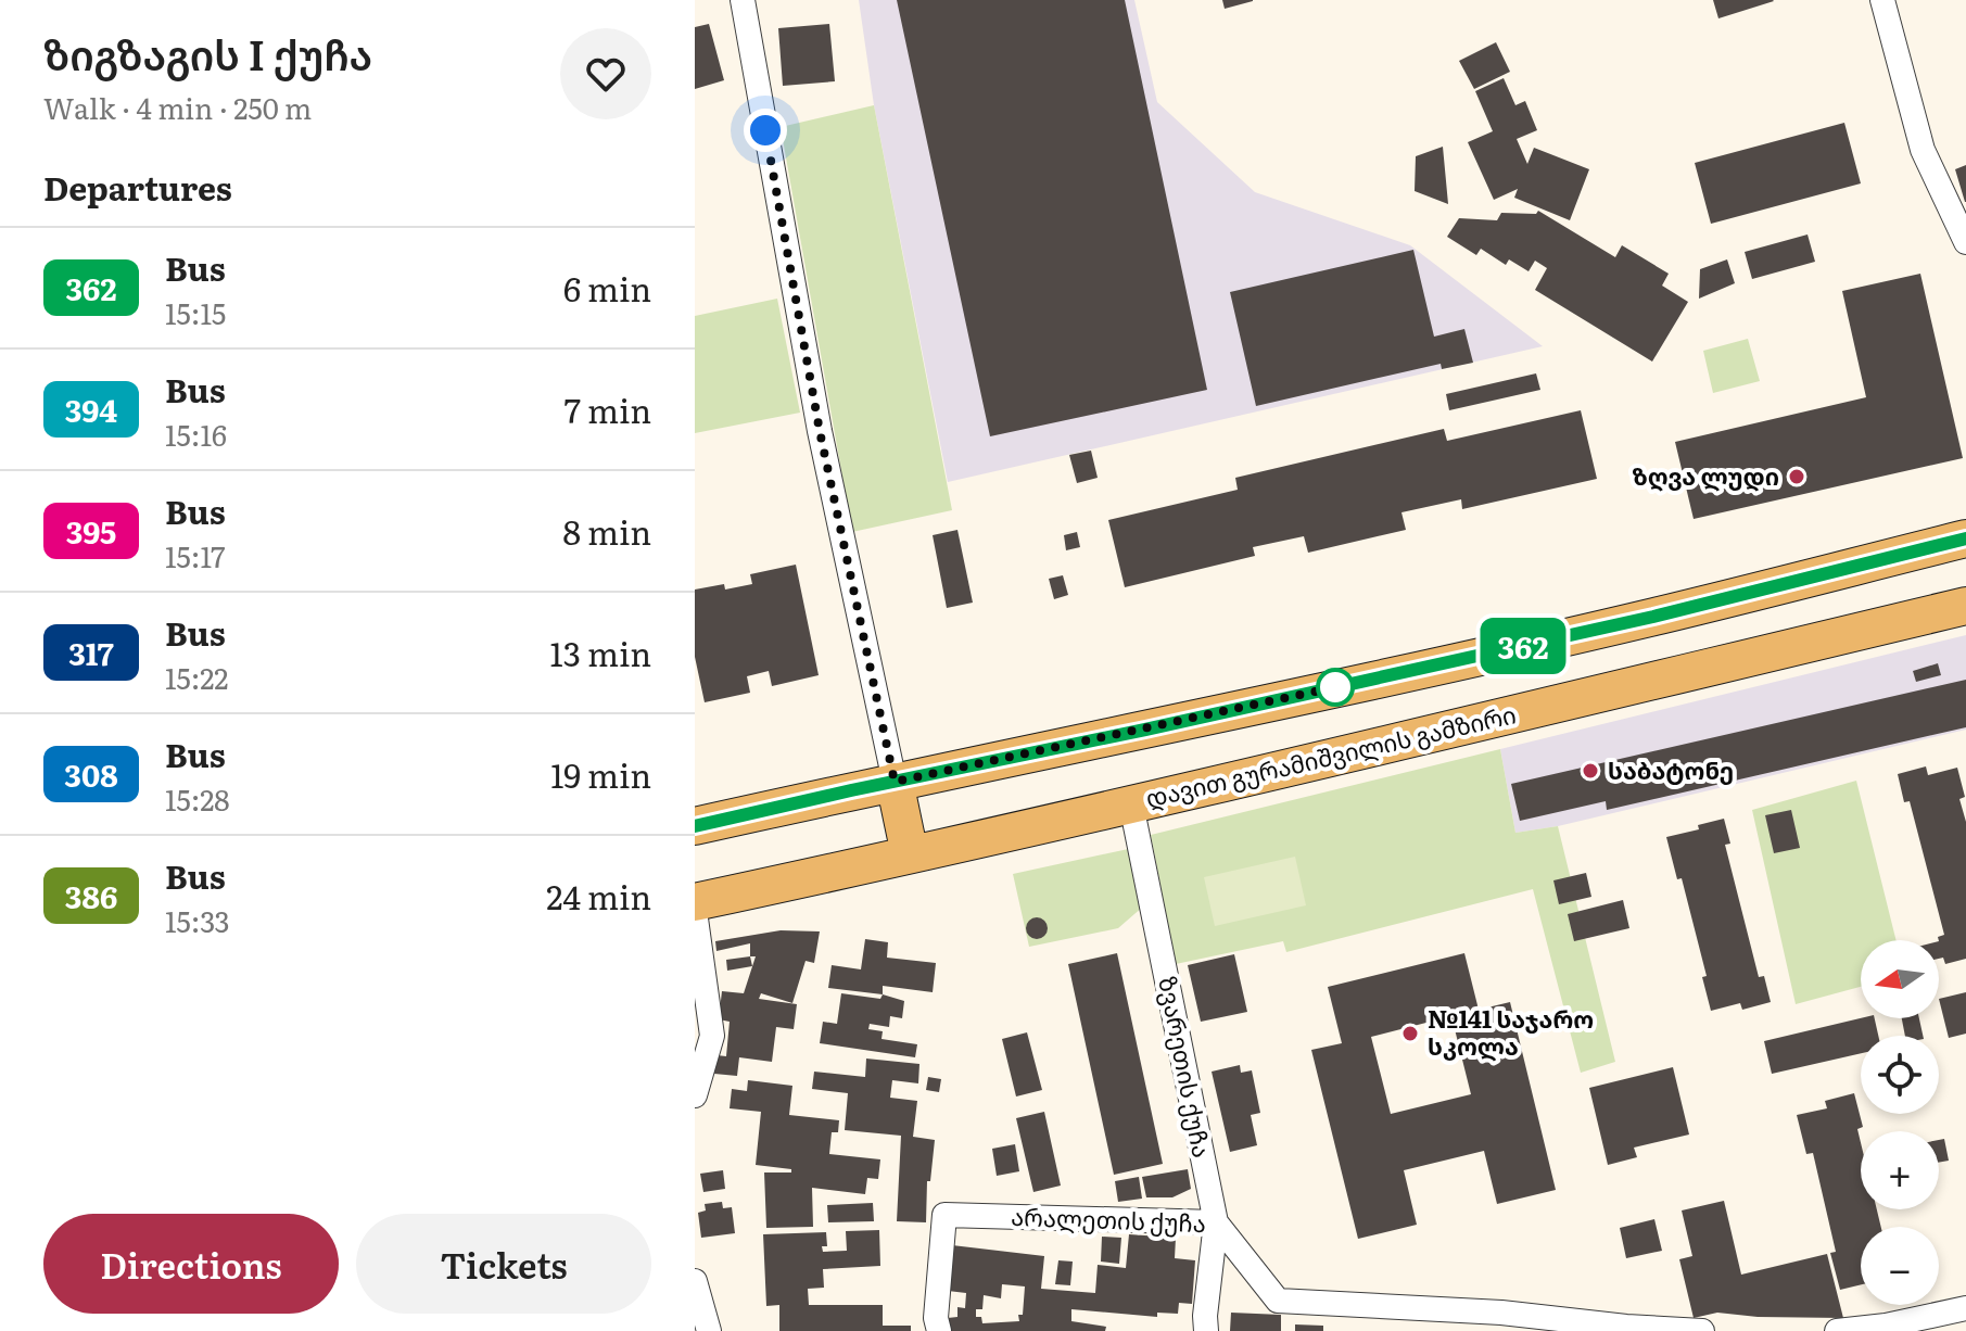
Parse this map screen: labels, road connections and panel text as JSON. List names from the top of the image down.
{
  "streets": {
    "main road": ["დავით გურამიშვილის გამზირი"],
    "street": ["ზვარეთის ქუჩა", "არალეთის ქუჩა"]
  },
  "crossings": [
    ["დავით გურამიშვილის გამზირი", "ზვარეთის ქუჩა"],
    ["ზვარეთის ქუჩა", "არალეთის ქუჩა"]
  ],
  "places": ["ზღვა ლუდი", "საბატონე", "№141 საჯარო სკოლა"],
  "lines": ["bus line 362"],
  "north": "left",
  "page": {
    "heading": [
      ["ზიგზაგის I ქუჩა", "Walk · 4 min · 250 m"],
      "Departures"
    ],
    "on_map": "362",
    "list": [
      {
        "mark": "362",
        "name": "Bus",
        "note": "15:15",
        "value": "6 min"
      },
      {
        "mark": "394",
        "name": "Bus",
        "note": "15:16",
        "value": "7 min"
      },
      {
        "mark": "395",
        "name": "Bus",
        "note": "15:17",
        "value": "8 min"
      },
      {
        "mark": "317",
        "name": "Bus",
        "note": "15:22",
        "value": "13 min"
      },
      {
        "mark": "308",
        "name": "Bus",
        "note": "15:28",
        "value": "19 min"
      },
      {
        "mark": "386",
        "name": "Bus",
        "note": "15:33",
        "value": "24 min"
      }
    ],
    "map_buttons": ["+", "−"],
    "buttons": ["Directions", "Tickets"]
  }
}
